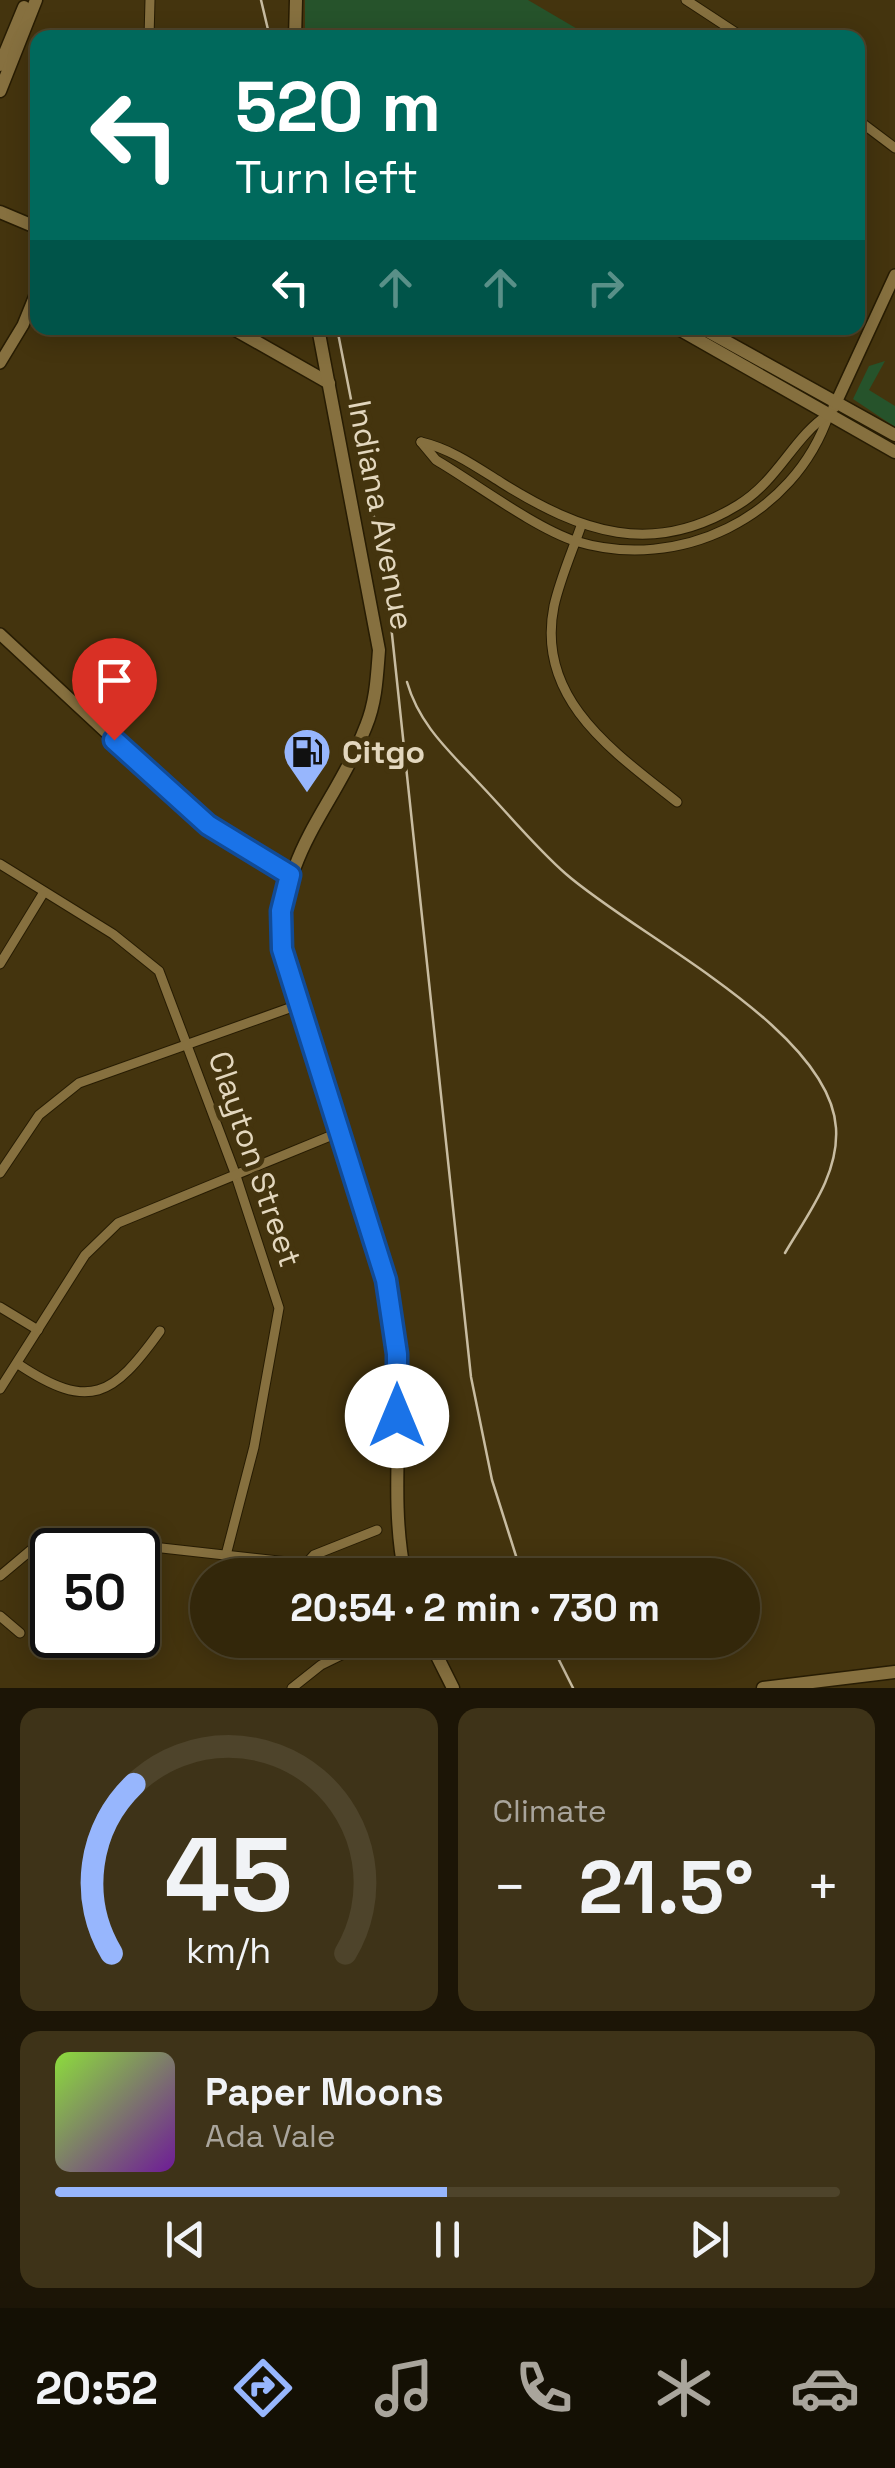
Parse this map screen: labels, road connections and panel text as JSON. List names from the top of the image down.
{
  "streets": {
    "main road": ["Indiana Avenue"],
    "street": ["Clayton Street"]
  },
  "places": {
    "fuel station": ["Citgo"]
  },
  "page": {
    "turn": ["520 m", "Turn left"],
    "limit": "50",
    "trip": "20:54 · 2 min · 730 m",
    "tile": "Climate",
    "heat": ["−", "21.5°", "+"],
    "song": ["Paper Moons", "Ada Vale"],
    "tabs": "20:52",
    "gauge": ["45", "km/h"]
  }
}
